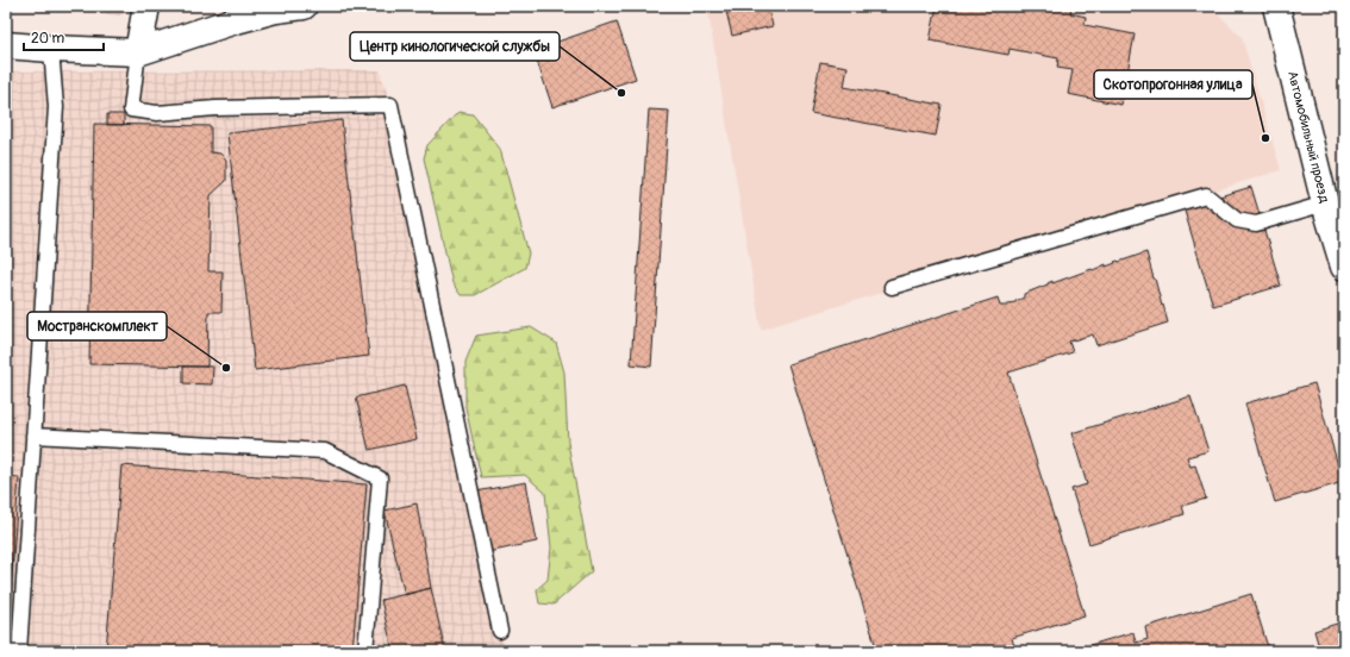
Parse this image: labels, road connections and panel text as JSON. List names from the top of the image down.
{
  "streets": {
    "street": ["Автомобильный проезд"]
  },
  "places": ["Центр кинологической службы", "Скотопрогонная улица", "Мостранскомплект"],
  "scale_bar": "20 m"
}
